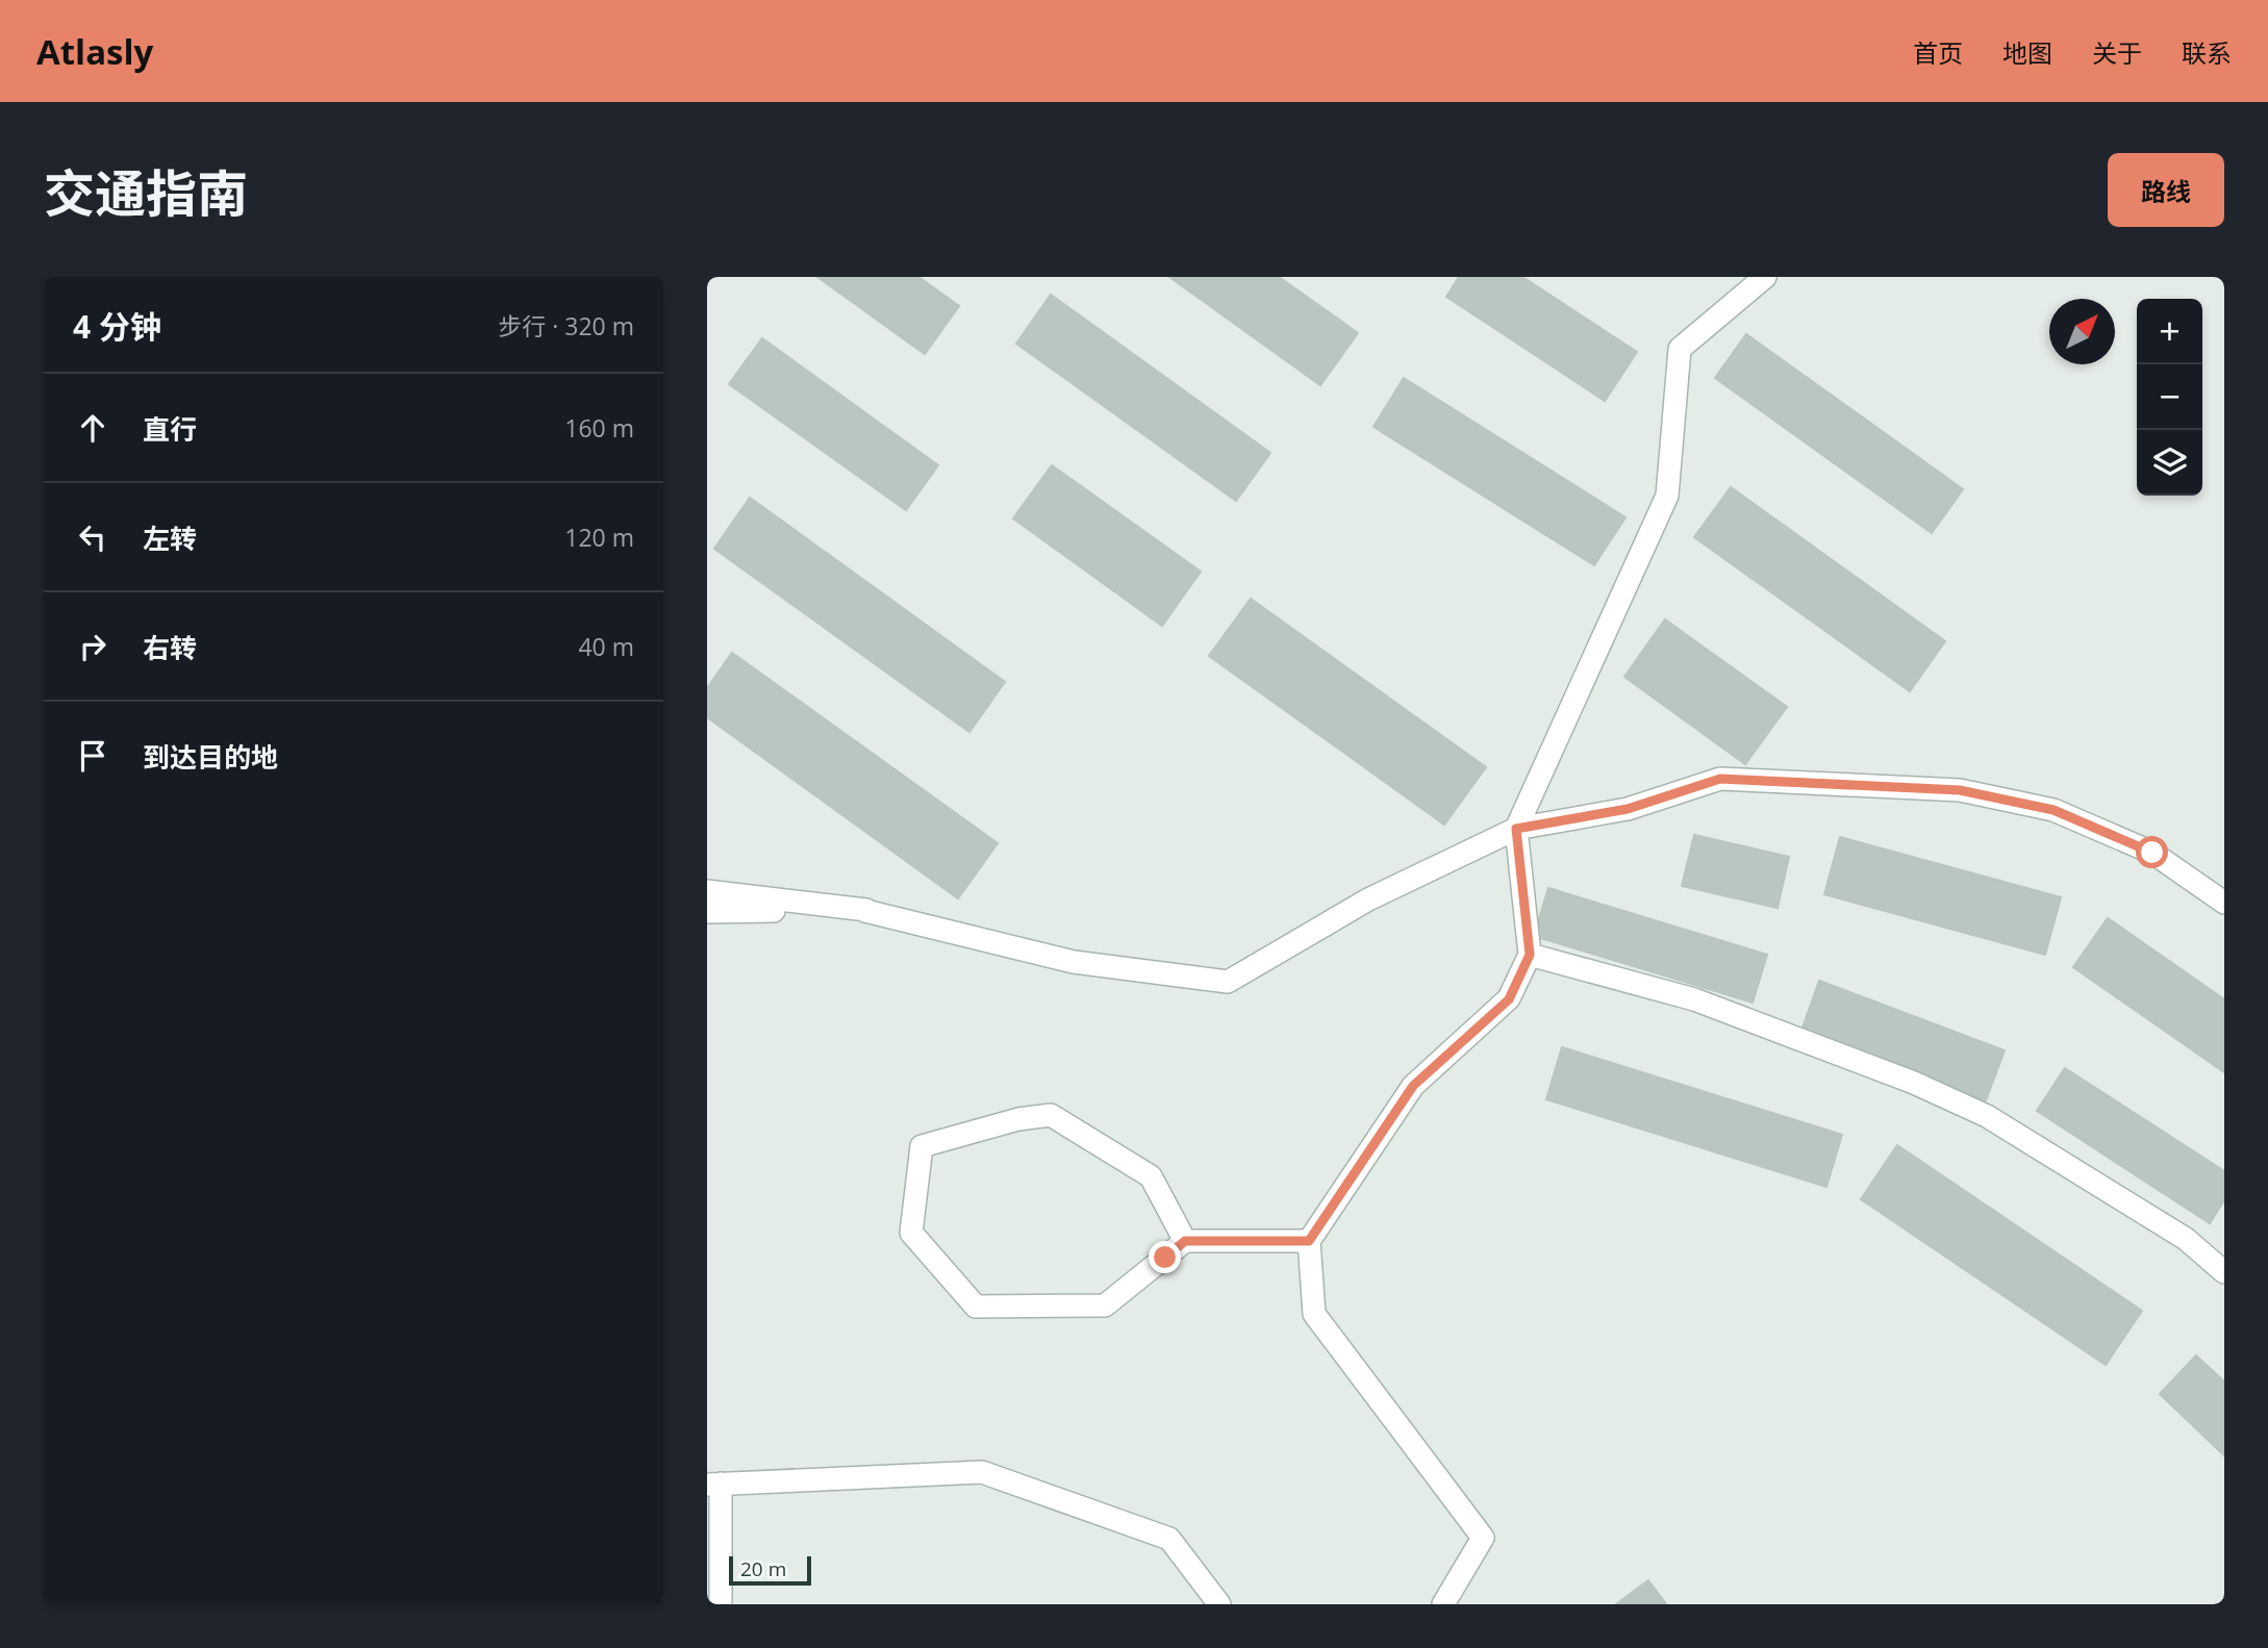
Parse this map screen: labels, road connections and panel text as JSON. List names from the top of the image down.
{
  "scale_bar": "20 m",
  "north": "top right",
  "page": {
    "header": "Atlasly",
    "nav": [
      "首页",
      "地图",
      "关于",
      "联系"
    ],
    "title": "交通指南",
    "buttons": "路线",
    "heading": ["4 分钟", "步行 · 320 m"],
    "map_buttons": ["+", "−"],
    "list": [
      ["直行", "160 m"],
      ["左转", "120 m"],
      ["右转", "40 m"],
      "到达目的地"
    ],
    "scale": "20 m"
  }
}
